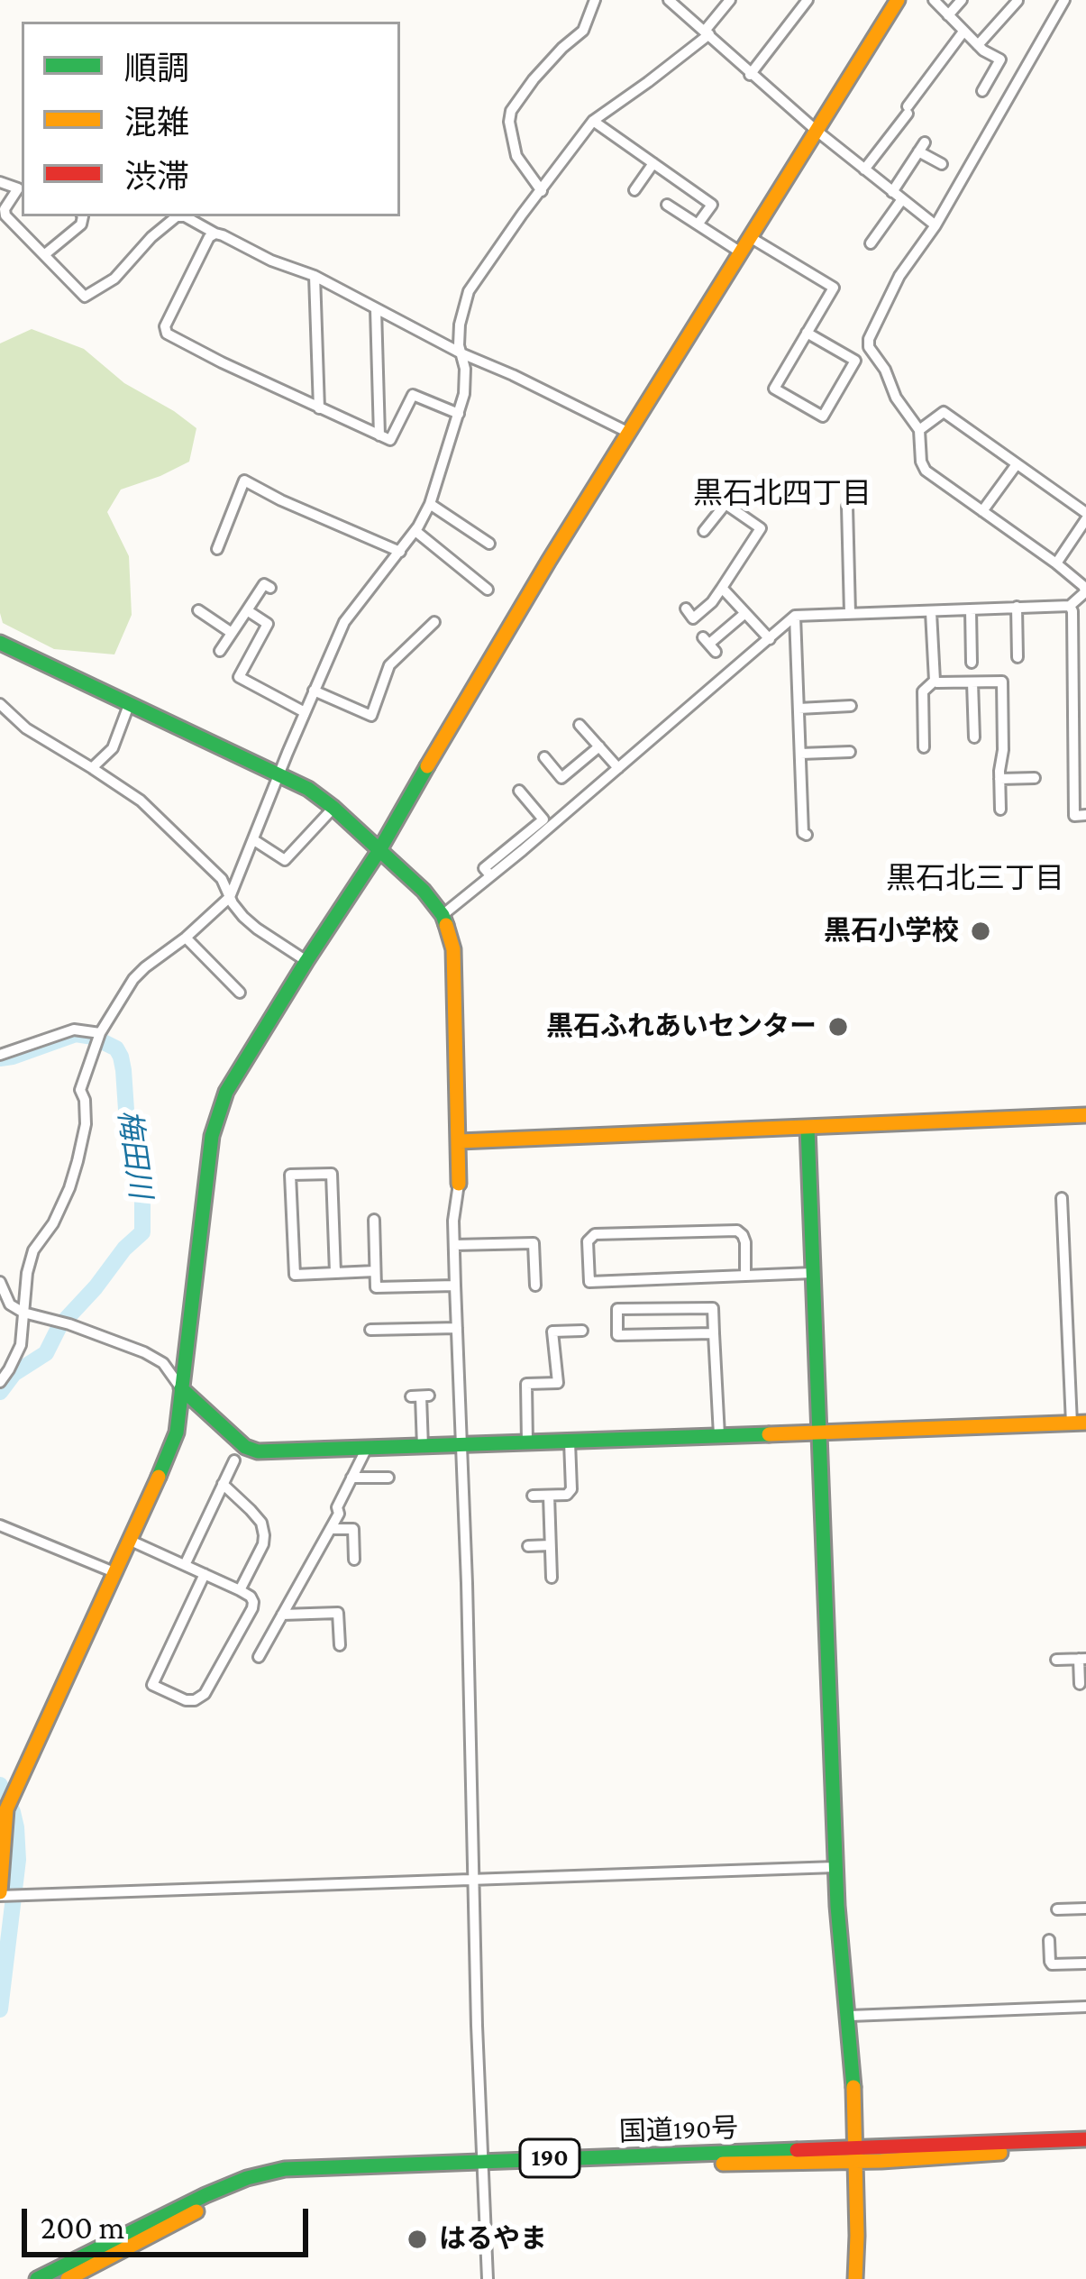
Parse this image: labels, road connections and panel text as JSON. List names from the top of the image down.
{
  "streets": {
    "main road": ["国道190号", "190"]
  },
  "districts": ["黒石北四丁目", "黒石北三丁目"],
  "water": ["梅田川"],
  "places": ["黒石小学校", "黒石ふれあいセンター", "はるやま"],
  "legend": ["順調", "混雑", "渋滞"],
  "scale_bar": "200 m"
}
